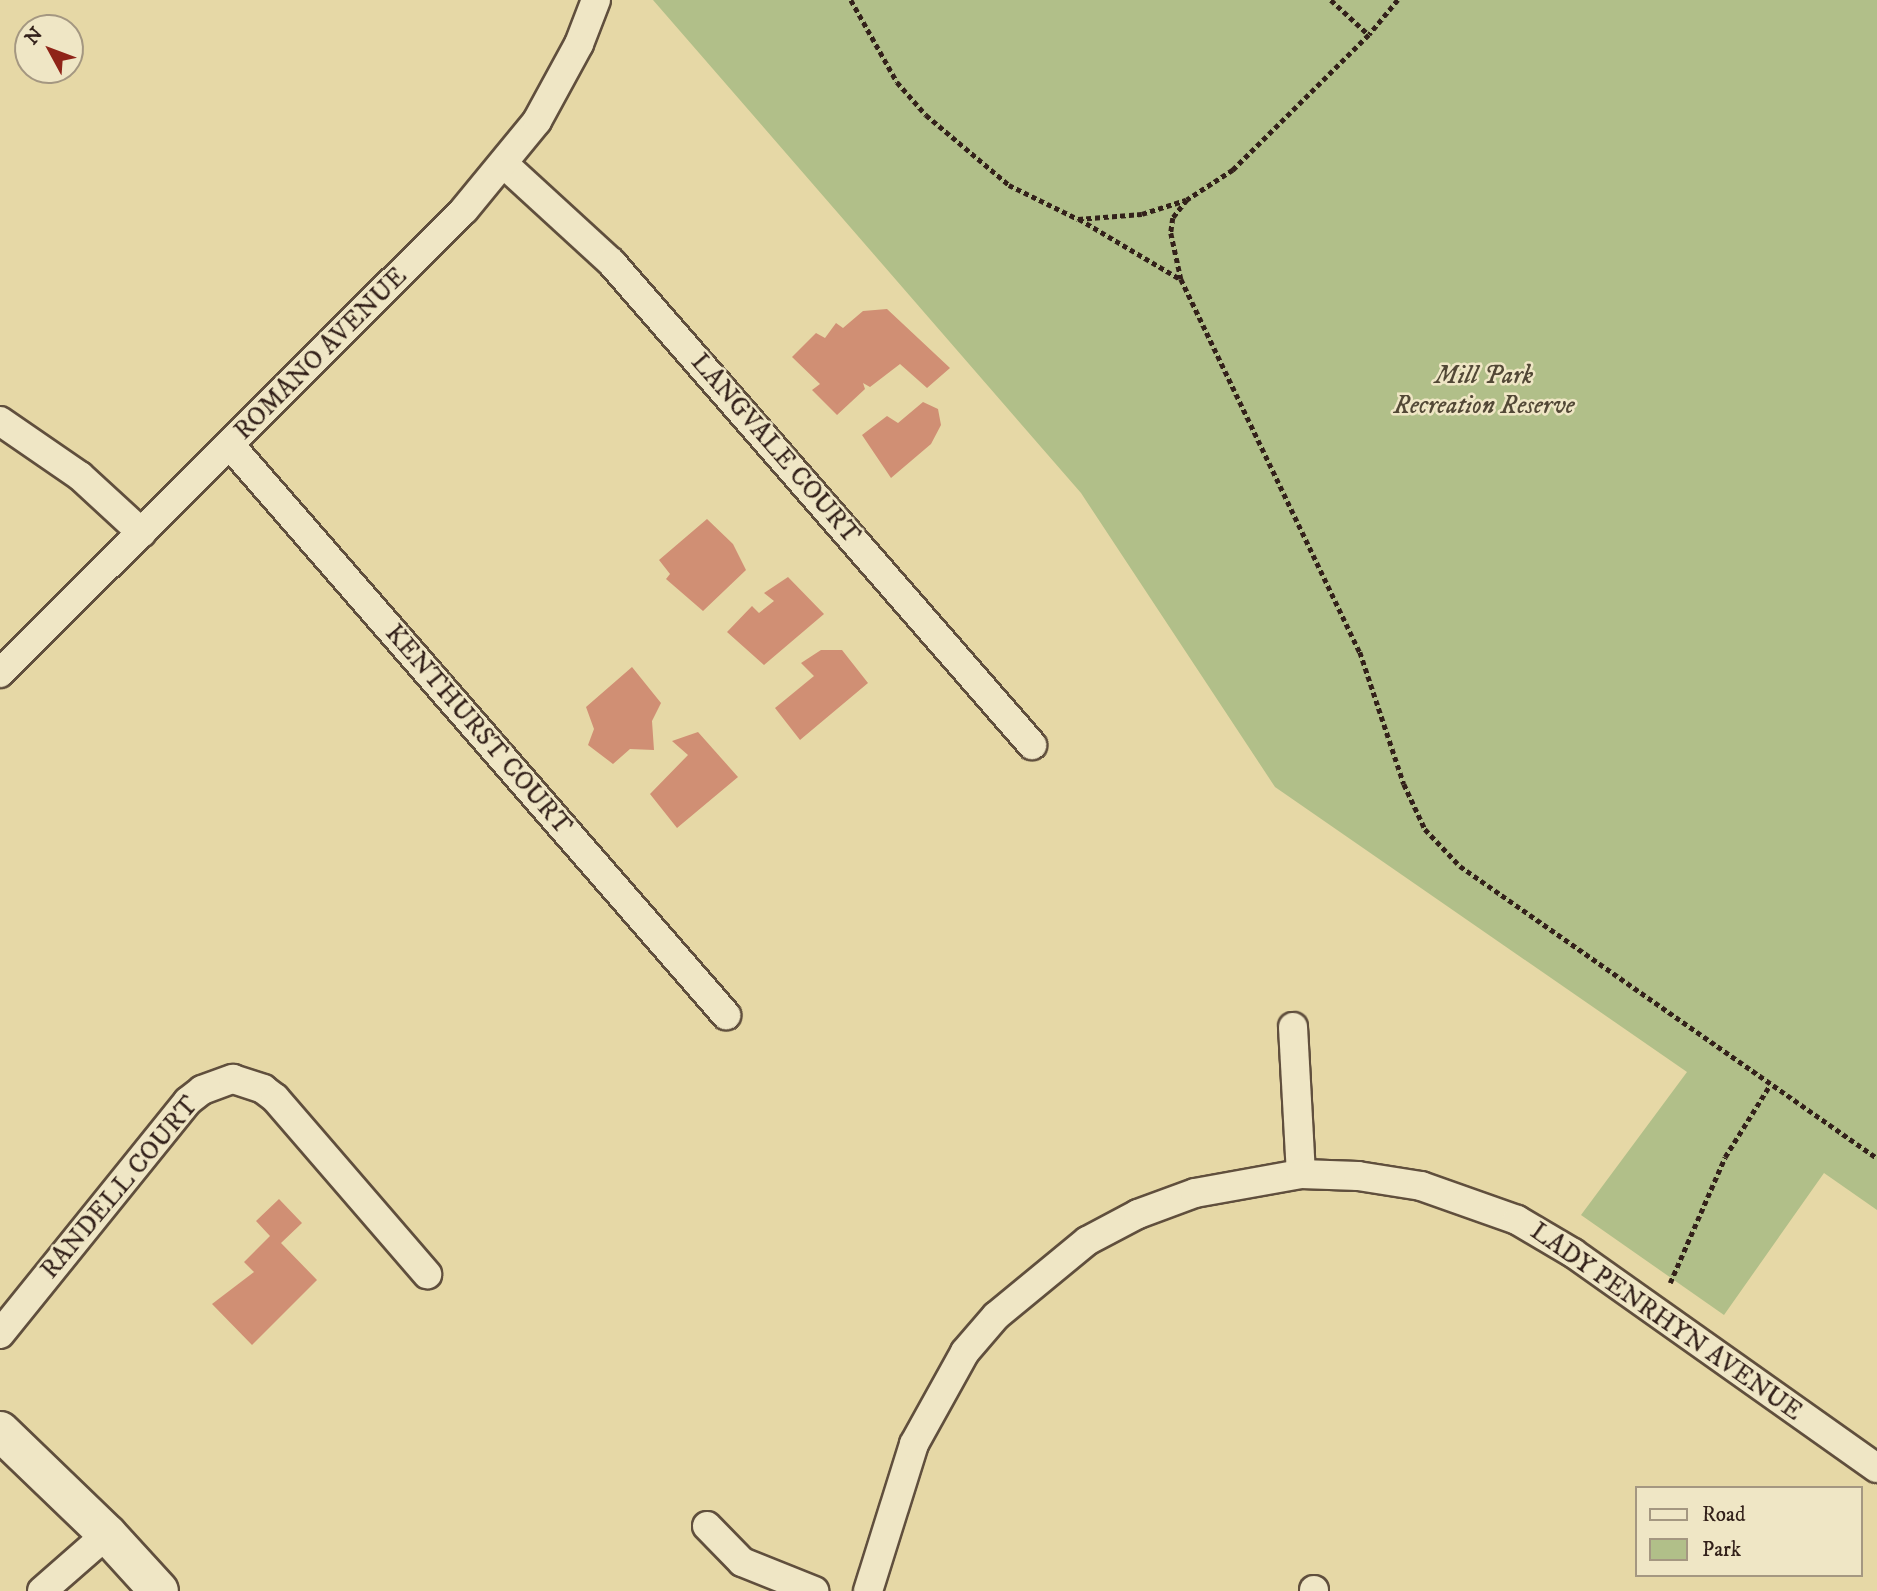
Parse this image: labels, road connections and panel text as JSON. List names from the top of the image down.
{
  "streets": {
    "street": [
      "ROMANO AVENUE",
      "LANGVALE COURT",
      "KENTHURST COURT",
      "RANDELL COURT",
      "LADY PENRHYN AVENUE"
    ]
  },
  "crossings": [
    ["ROMANO AVENUE", "LANGVALE COURT"],
    ["ROMANO AVENUE", "KENTHURST COURT"]
  ],
  "parks": ["Mill Park Recreation Reserve"],
  "legend": ["Road", "Park"],
  "north": "top left"
}
